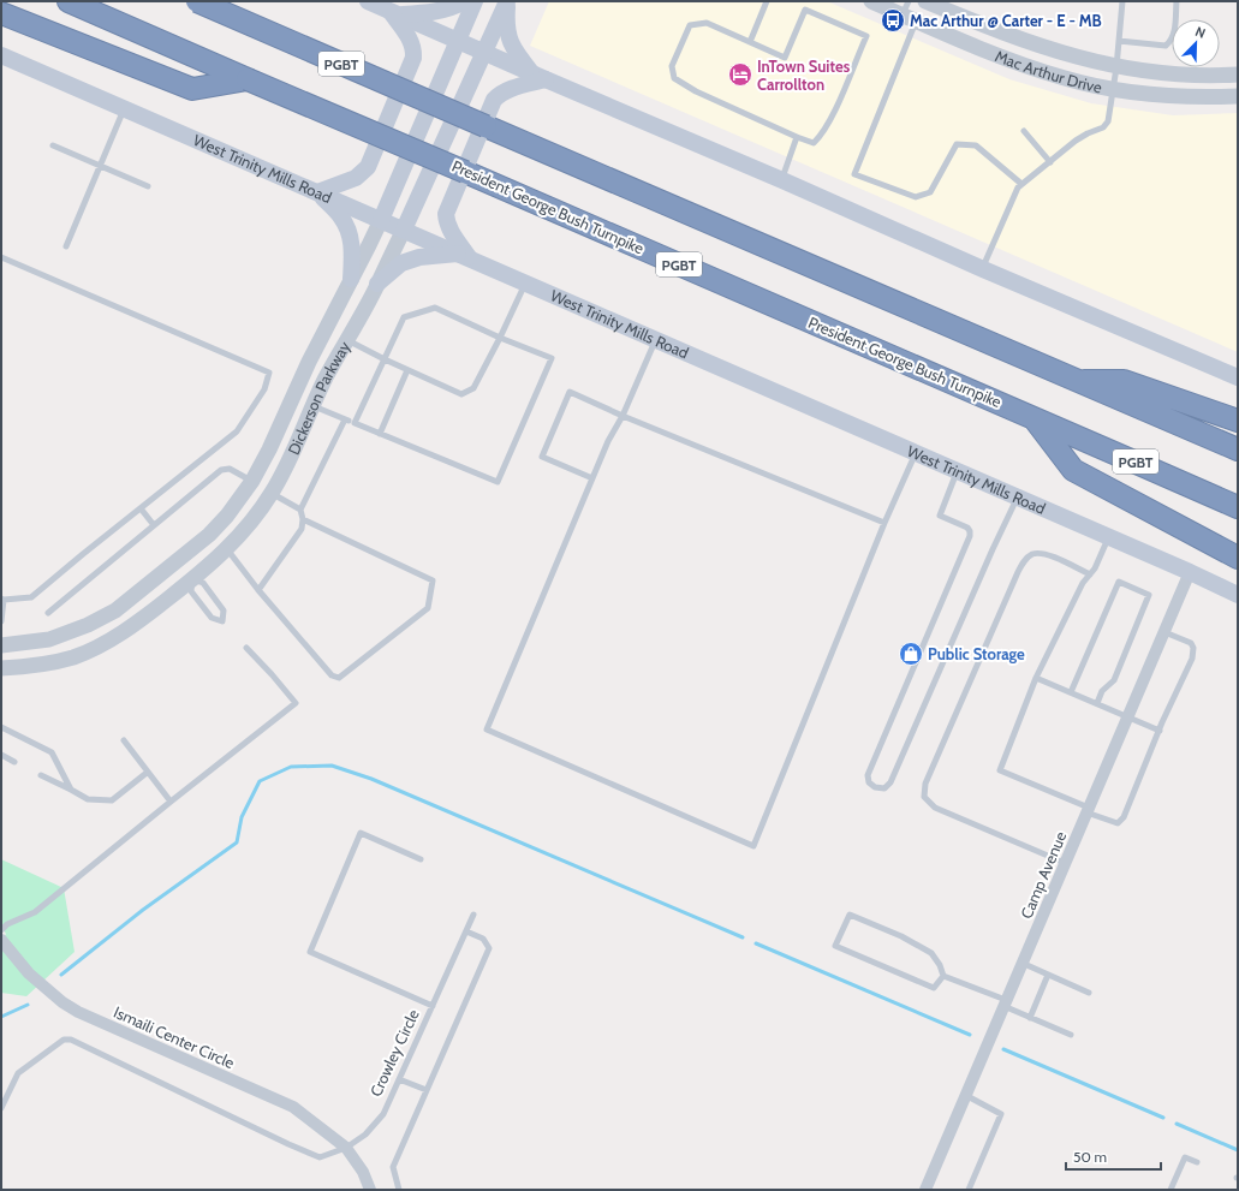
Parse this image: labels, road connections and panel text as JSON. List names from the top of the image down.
{
  "streets": {
    "highway": ["PGBT", "President George Bush Turnpike"],
    "main road": ["West Trinity Mills Road", "Dickerson Parkway"],
    "street": ["Mac Arthur Drive", "Camp Avenue", "Ismaili Center Circle"],
    "lane": ["Crowley Circle"]
  },
  "crossings": [
    ["West Trinity Mills Road", "Dickerson Parkway"],
    ["West Trinity Mills Road", "Camp Avenue"],
    ["Ismaili Center Circle", "Crowley Circle"]
  ],
  "places": {
    "bus stop": ["Mac Arthur @ Carter - E - MB"],
    "hotel": ["InTown Suites Carrollton"],
    "shop": ["Public Storage"]
  },
  "scale_bar": "50 m",
  "north": "top right"
}
